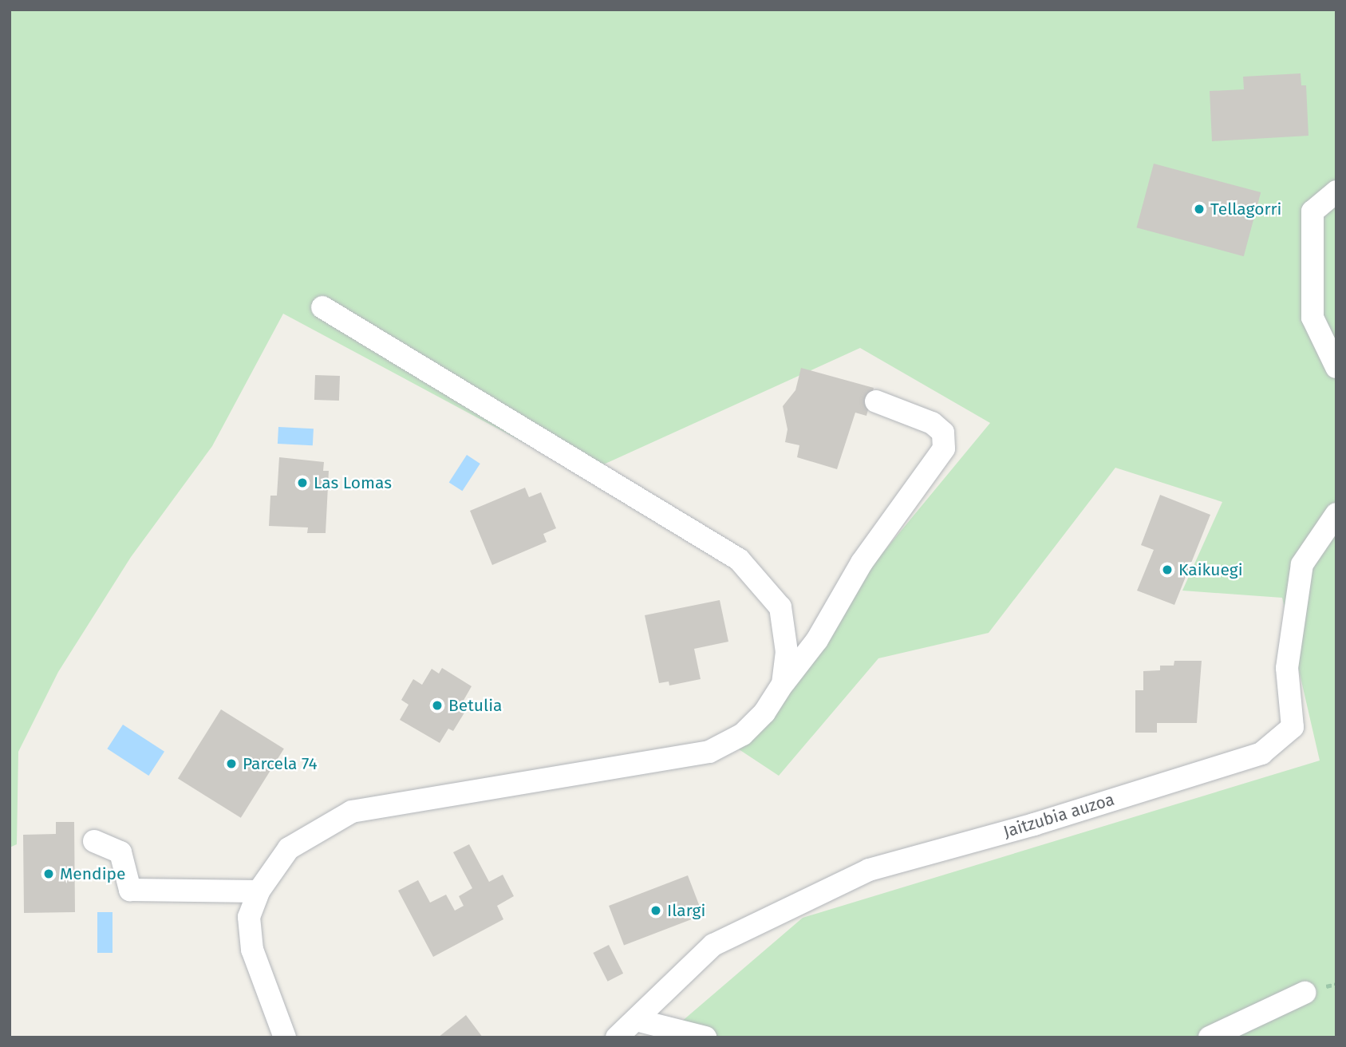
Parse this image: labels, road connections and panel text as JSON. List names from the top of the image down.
{
  "streets": {
    "street": ["Jaitzubia auzoa"]
  },
  "places": [
    "Tellagorri",
    "Las Lomas",
    "Kaikuegi",
    "Betulia",
    "Parcela 74",
    "Mendipe",
    "Ilargi"
  ]
}
